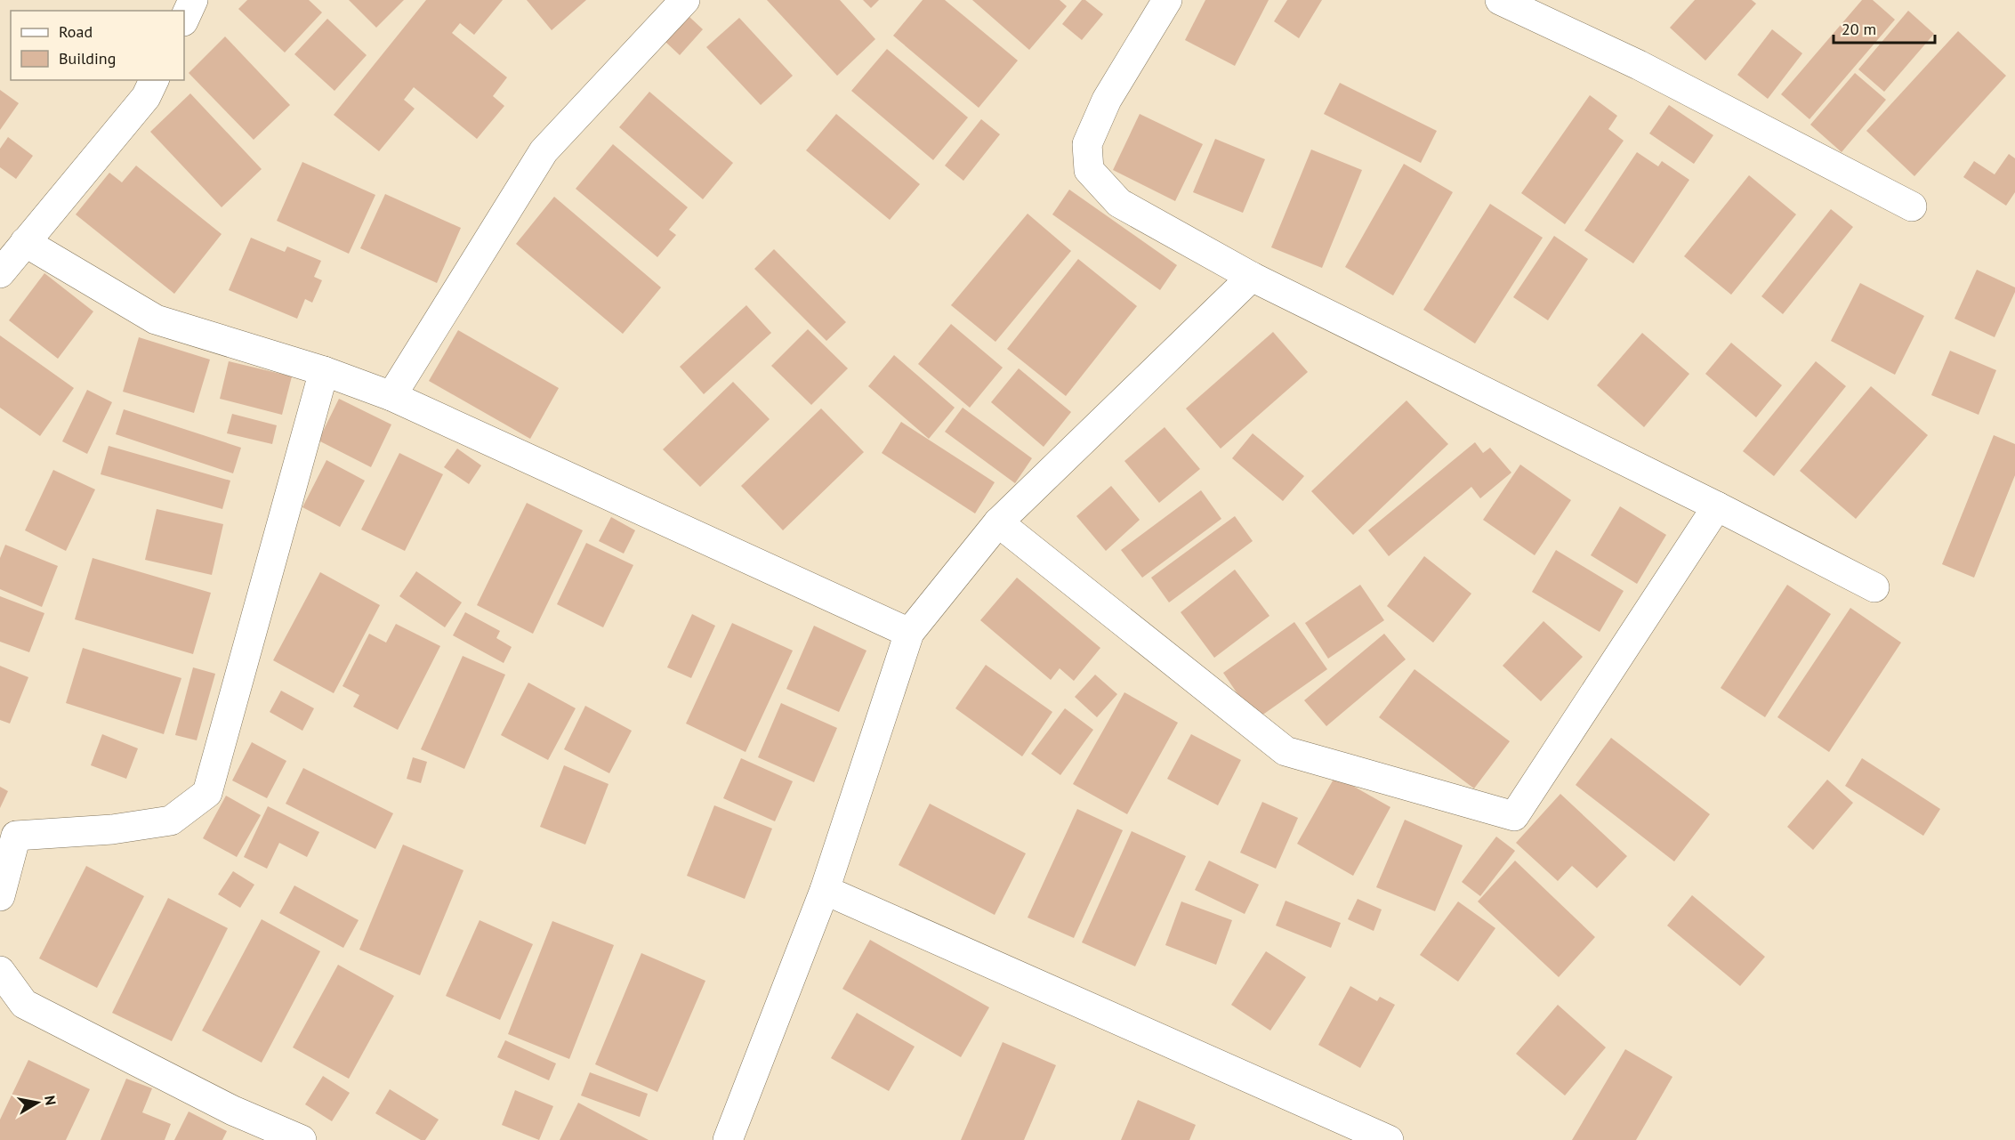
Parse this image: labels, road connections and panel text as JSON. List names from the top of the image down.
{
  "legend": ["Road", "Building"],
  "scale_bar": "20 m",
  "north": "right"
}
